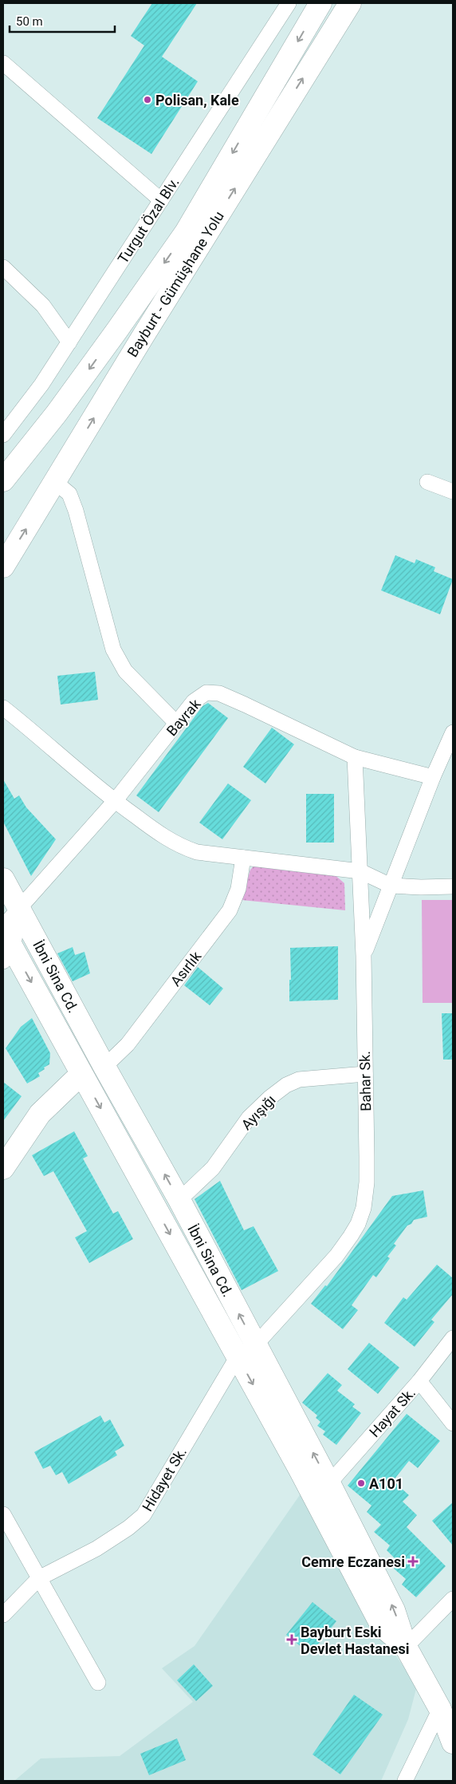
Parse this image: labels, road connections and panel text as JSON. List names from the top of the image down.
{
  "streets": {
    "main road": ["Bayburt - Gümüşhane Yolu", "İbni Sina Cd."],
    "street": [
      "Turgut Özal Blv.",
      "Bayrak",
      "Asırlık",
      "Bahar Sk.",
      "Ayışığı",
      "Hayat Sk.",
      "Hidayet Sk."
    ]
  },
  "crossings": [
    ["Bayrak", "İbni Sina Cd."],
    ["Bayrak", "Bahar Sk."],
    ["Asırlık", "İbni Sina Cd."],
    ["İbni Sina Cd.", "Bahar Sk."],
    ["İbni Sina Cd.", "Ayışığı"],
    ["İbni Sina Cd.", "Hayat Sk."],
    ["İbni Sina Cd.", "Hidayet Sk."],
    ["Bahar Sk.", "Ayışığı"],
    ["Bahar Sk.", "Hidayet Sk."]
  ],
  "places": {
    "other": ["Polisan, Kale", "A101"],
    "health": ["Cemre Eczanesi", "Bayburt Eski Devlet Hastanesi"]
  },
  "scale_bar": "50 m"
}
